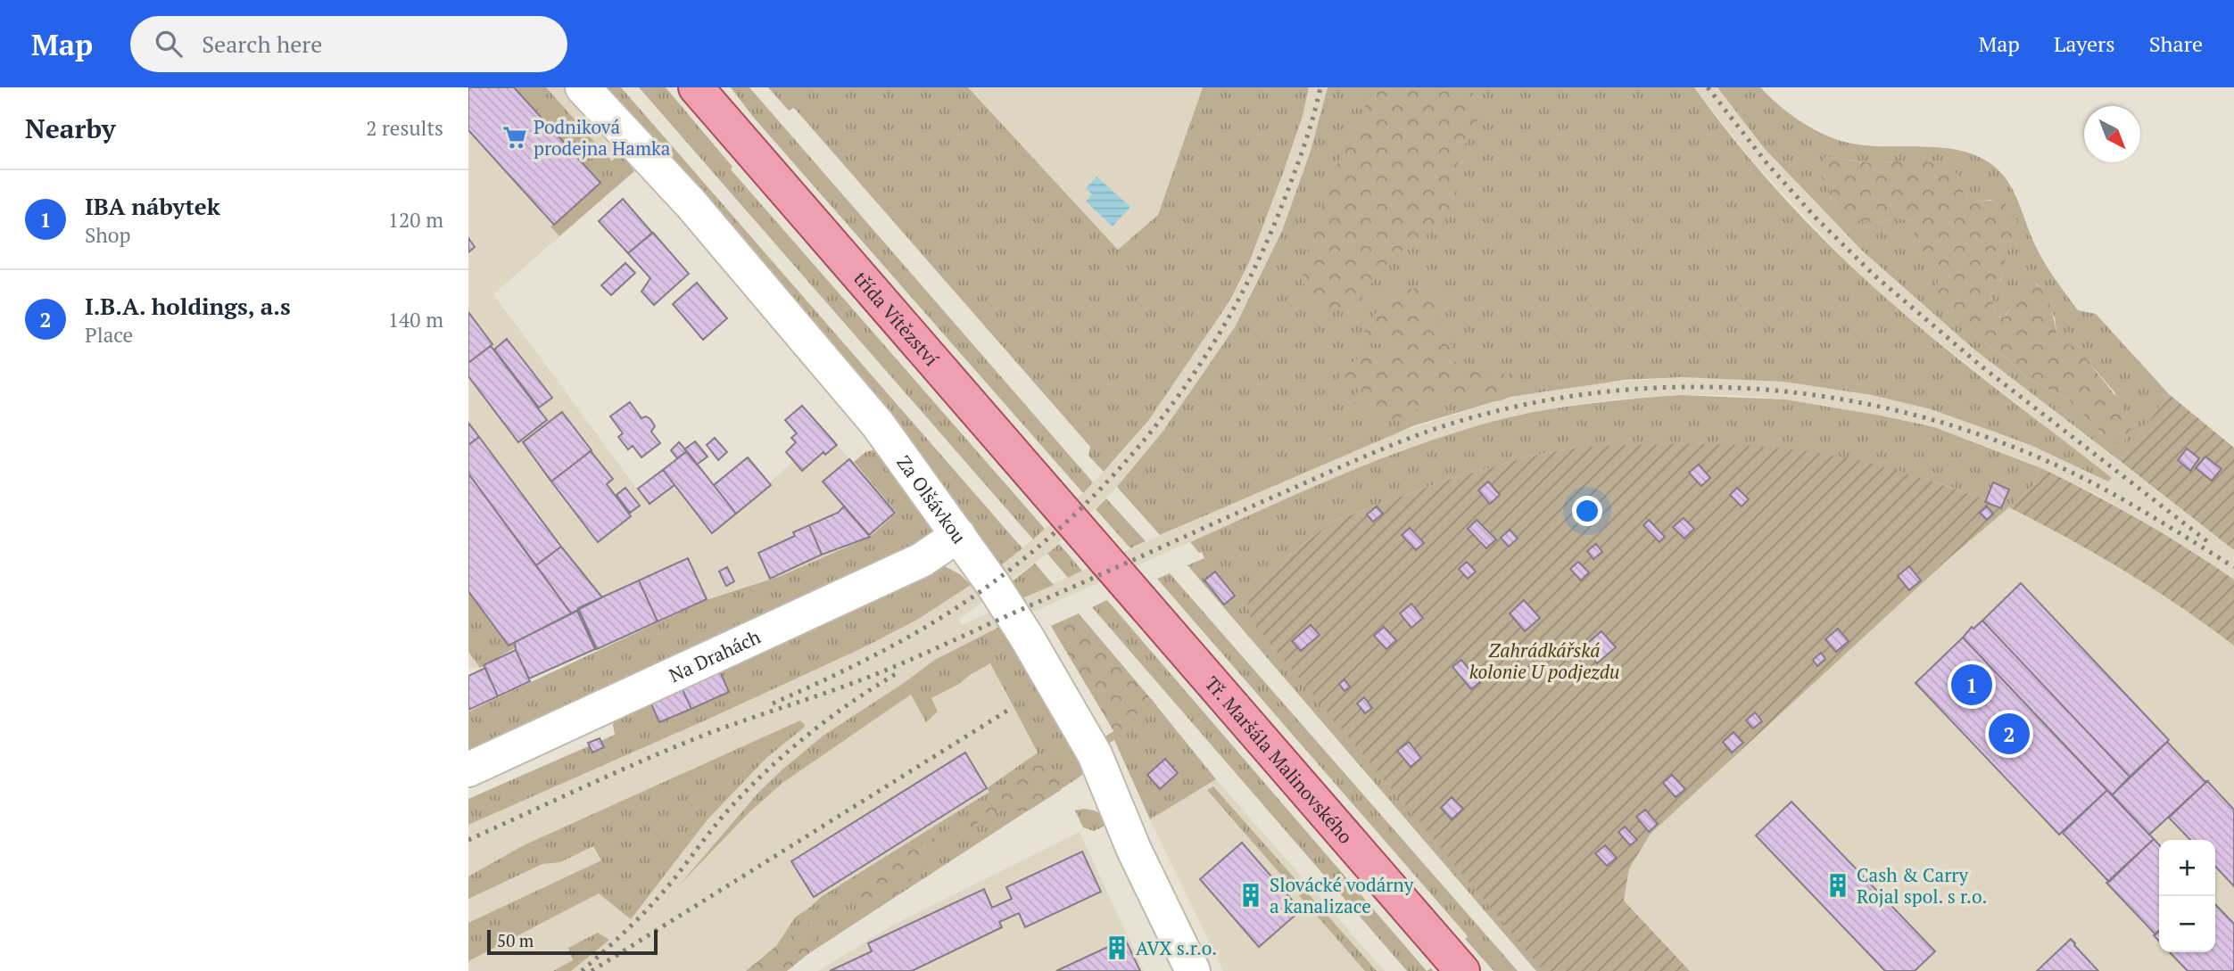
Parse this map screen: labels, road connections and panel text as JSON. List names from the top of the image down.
{
  "streets": {
    "main road": ["třída Vítězství", "Tř. Maršála Malinovského"],
    "street": ["Za Olšávkou", "Na Drahách"]
  },
  "crossings": [
    ["třída Vítězství", "Tř. Maršála Malinovského"],
    ["Za Olšávkou", "Na Drahách"]
  ],
  "parks": ["Zahrádkářská kolonie U podjezdu"],
  "places": {
    "supermarket": ["Podniková prodejna Hamka"],
    "building": ["Cash & Carry Rojal spol. s r.o.", "Slovácké vodárny a kanalizace", "AVX s.r.o."]
  },
  "scale_bar": "50 m",
  "north": "bottom right",
  "page": {
    "header": "Map",
    "search": "Search here",
    "nav": ["Map", "Layers", "Share"],
    "heading": ["Nearby", "2 results"],
    "list": [
      {
        "mark": "1",
        "name": "IBA nábytek",
        "note": "Shop",
        "value": "120 m"
      },
      {
        "mark": "2",
        "name": "I.B.A. holdings, a.s",
        "note": "Place",
        "value": "140 m"
      }
    ],
    "pins": ["1", "2"],
    "map_buttons": ["+", "−"],
    "scale": "50 m"
  }
}
